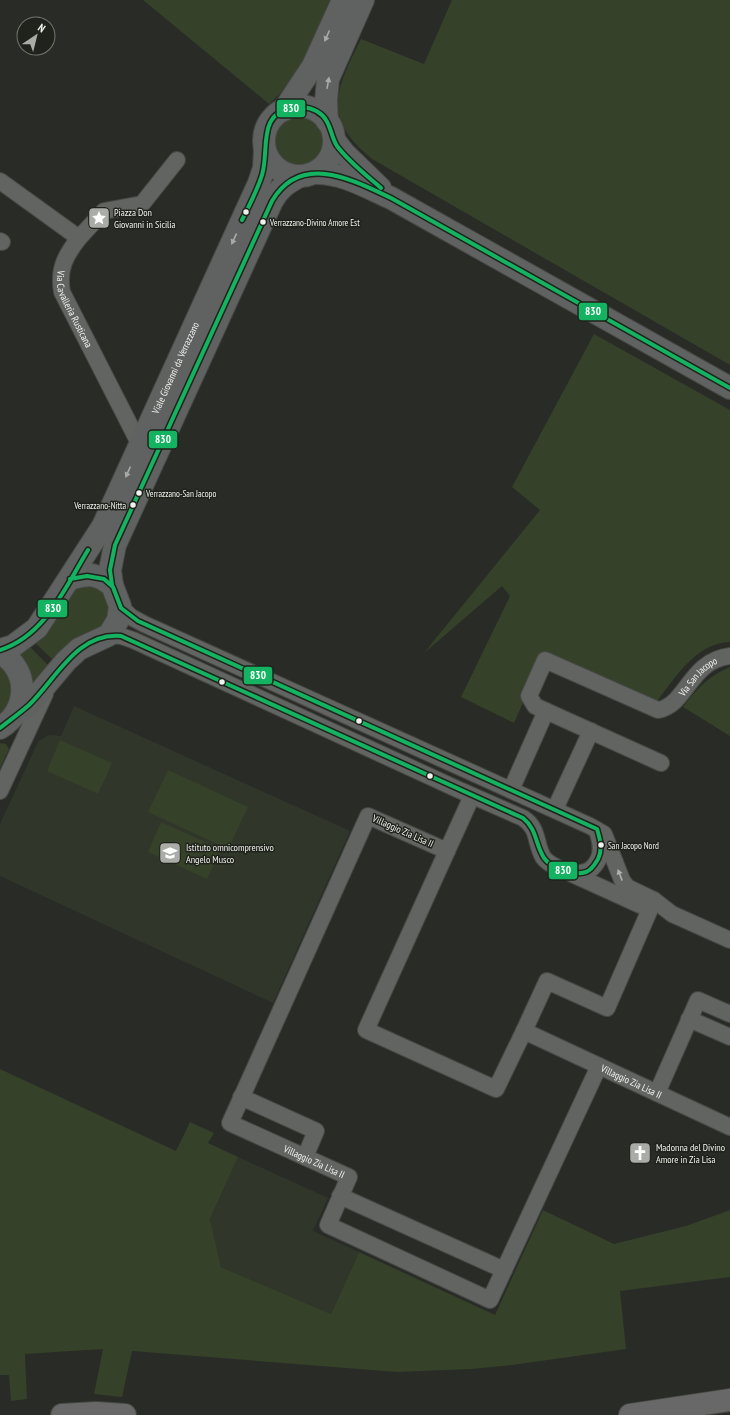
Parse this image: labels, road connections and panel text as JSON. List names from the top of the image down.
{
  "streets": {
    "main road": ["Viale Giovanni da Verrazzano"],
    "street": ["Via Cavalleria Rusticana", "Via San Jacopo", "Villaggio Zia Lisa II"]
  },
  "crossings": [
    ["Via Cavalleria Rusticana", "Viale Giovanni da Verrazzano"]
  ],
  "places": {
    "place": ["Piazza Don Giovanni in Sicilia"],
    "other": [
      "Verrazzano-Divino Amore Est",
      "Verrazzano-San Jacopo",
      "Verrazzano-Nitta",
      "San Jacopo Nord"
    ],
    "school or university": ["Istituto omnicomprensivo Angelo Musco"],
    "church": ["Madonna del Divino Amore in Zia Lisa"]
  },
  "lines": ["transit line 830"],
  "north": "top right"
}
